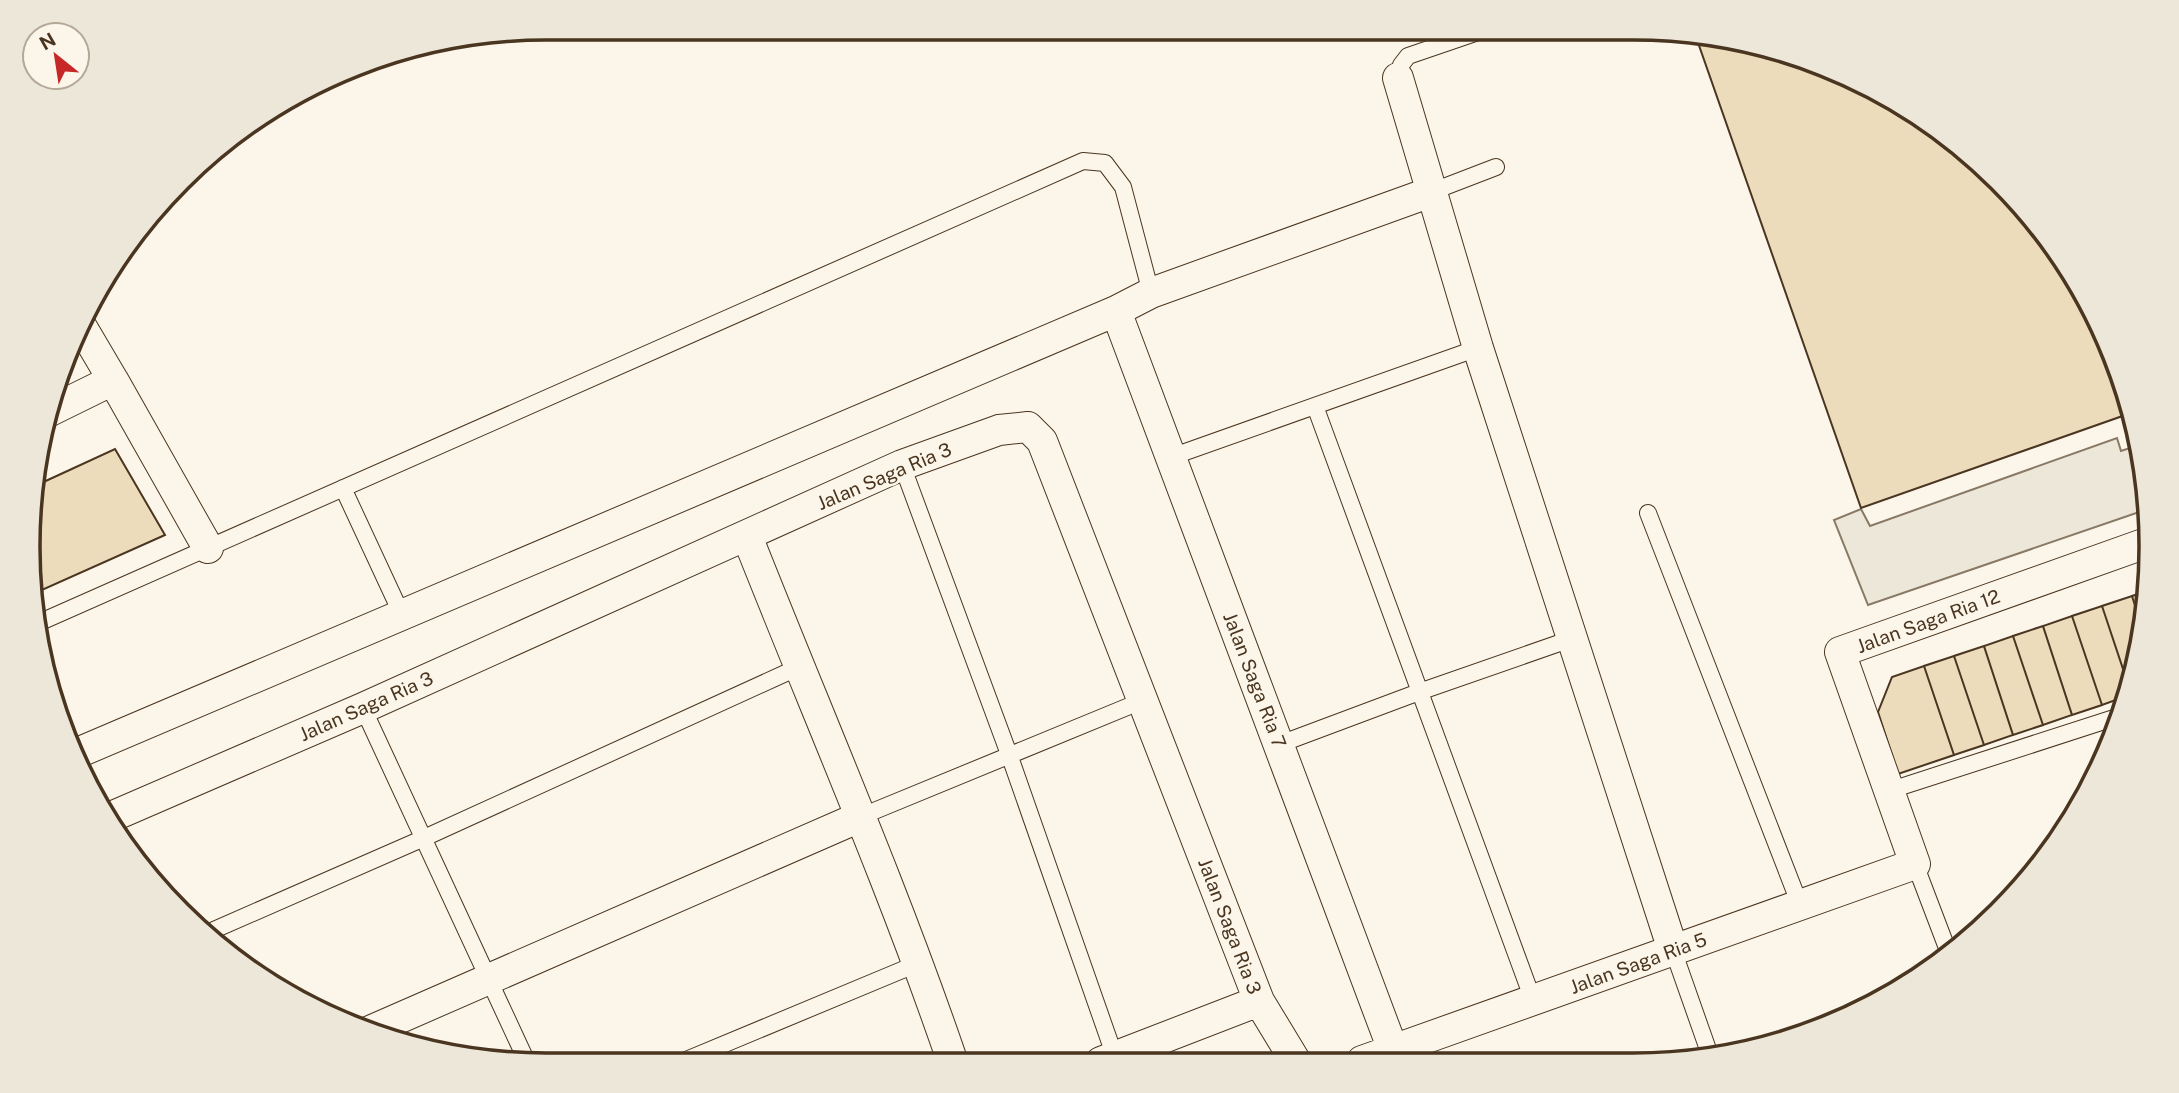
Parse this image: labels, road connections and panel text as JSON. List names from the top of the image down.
{
  "streets": {
    "street": [
      "Jalan Saga Ria 3",
      "Jalan Saga Ria 12",
      "Jalan Saga Ria 7",
      "Jalan Saga Ria 5"
    ]
  },
  "crossings": [
    ["Jalan Saga Ria 12", "Jalan Saga Ria 5"],
    ["Jalan Saga Ria 7", "Jalan Saga Ria 5"]
  ],
  "north": "top left"
}
